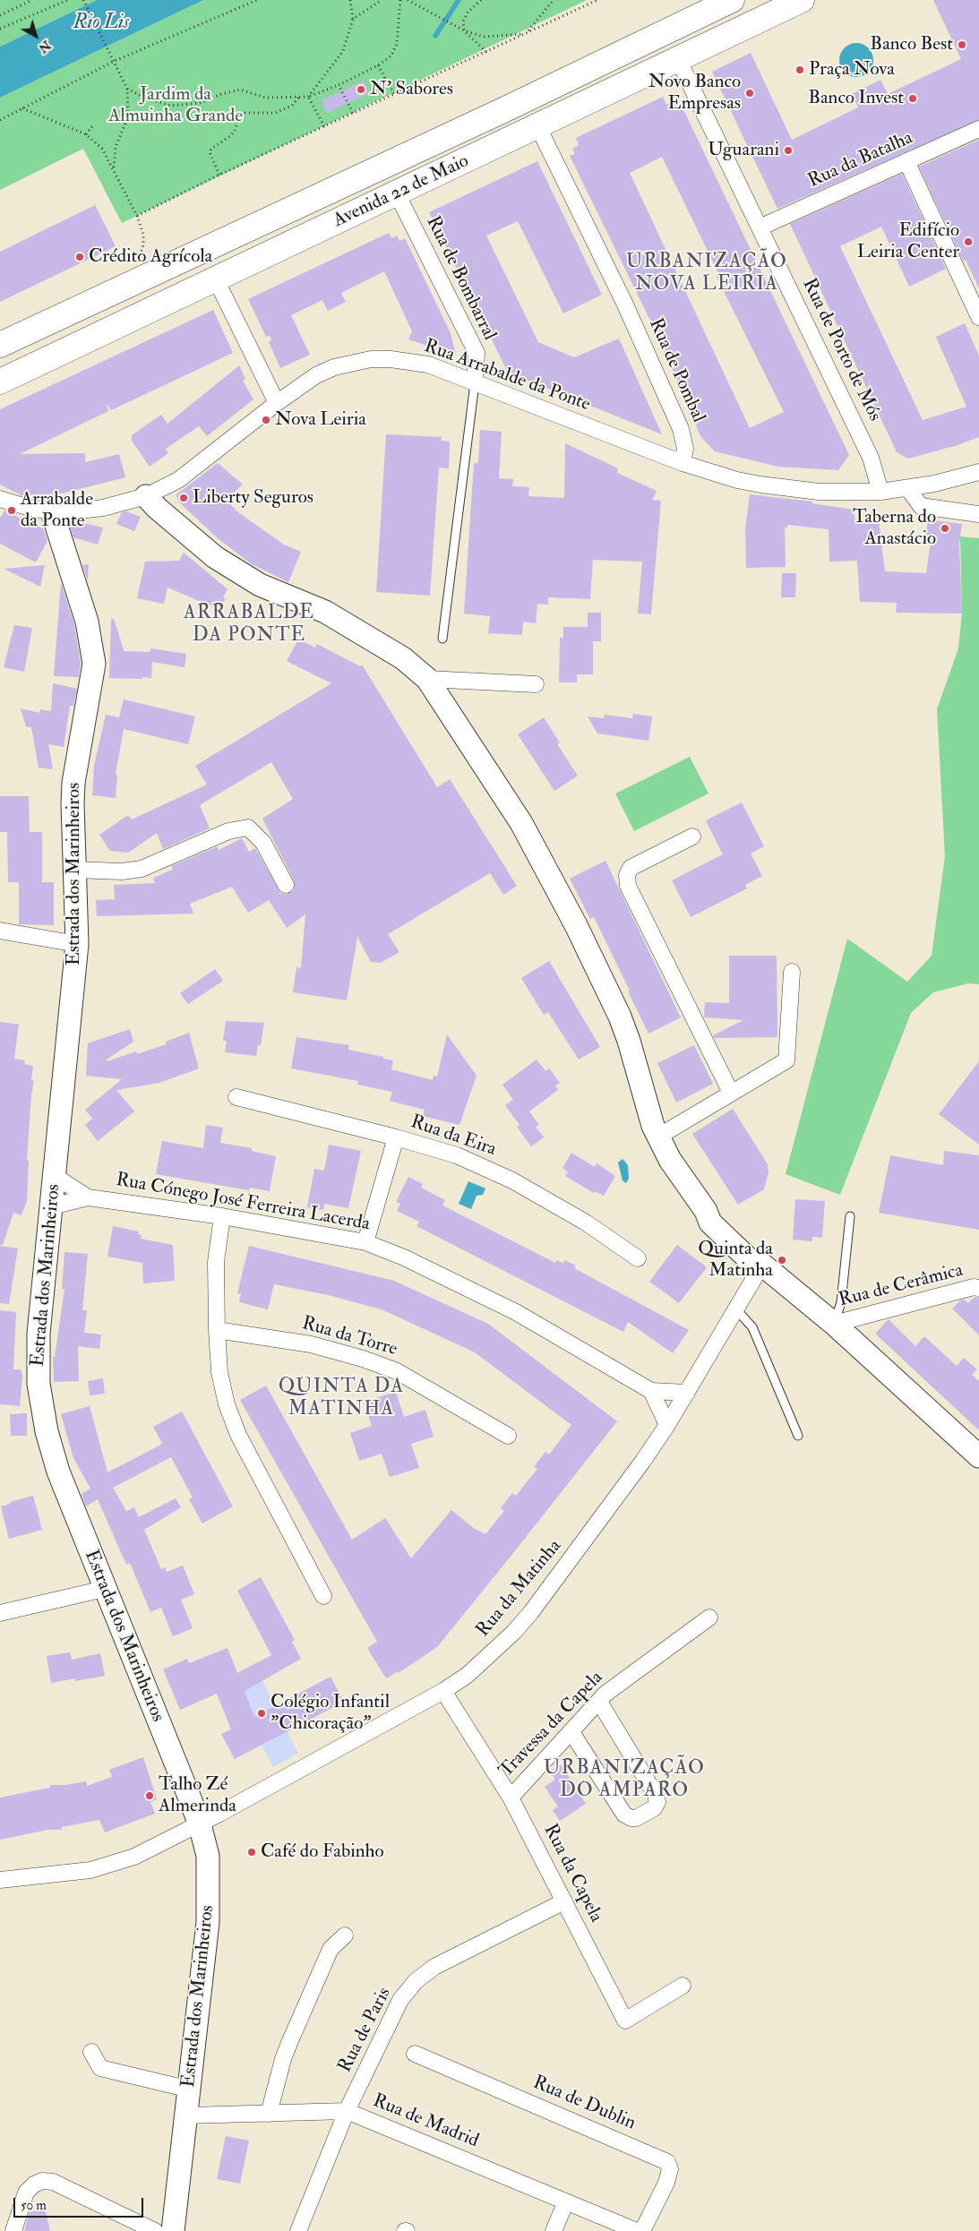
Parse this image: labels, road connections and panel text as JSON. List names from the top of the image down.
{
  "streets": {
    "main road": ["Avenida 22 de Maio"],
    "street": [
      "Rua da Batalha",
      "Rua de Bombarral",
      "Rua de Porto de Mós",
      "Rua de Pombal",
      "Rua Arrabalde da Ponte",
      "Estrada dos Marinheiros",
      "Rua da Eira",
      "Rua Cónego José Ferreira Lacerda",
      "Rua de Cerâmica",
      "Rua da Torre",
      "Rua da Matinha",
      "Travessa da Capela",
      "Rua da Capela",
      "Rua de Paris",
      "Rua de Dublin",
      "Rua de Madrid"
    ]
  },
  "crossings": [
    ["Rua da Batalha", "Rua de Porto de Mós"],
    ["Avenida 22 de Maio", "Rua de Bombarral"],
    ["Avenida 22 de Maio", "Rua de Porto de Mós"],
    ["Avenida 22 de Maio", "Rua de Pombal"],
    ["Rua de Bombarral", "Rua Arrabalde da Ponte"],
    ["Rua de Porto de Mós", "Rua Arrabalde da Ponte"],
    ["Rua de Pombal", "Rua Arrabalde da Ponte"],
    ["Rua Arrabalde da Ponte", "Estrada dos Marinheiros"],
    ["Estrada dos Marinheiros", "Rua Cónego José Ferreira Lacerda"],
    ["Estrada dos Marinheiros", "Rua da Matinha"],
    ["Estrada dos Marinheiros", "Rua de Madrid"],
    ["Rua Cónego José Ferreira Lacerda", "Rua da Matinha"],
    ["Rua da Matinha", "Rua da Capela"],
    ["Travessa da Capela", "Rua da Capela"],
    ["Rua da Capela", "Rua de Paris"],
    ["Rua de Paris", "Rua de Madrid"]
  ],
  "districts": [
    "URBANIZAÇÃO NOVA LEIRIA",
    "ARRABALDE DA PONTE",
    "QUINTA DA MATINHA",
    "URBANIZAÇÃO DO AMPARO"
  ],
  "water": ["Rio Lis"],
  "parks": ["Jardim da Almuinha Grande"],
  "places": [
    "Banco Best",
    "Praça Nova",
    "N' Sabores",
    "Novo Banco Empresas",
    "Banco Invest",
    "Uguarani",
    "Edifício Leiria Center",
    "Crédito Agrícola",
    "Nova Leiria",
    "Liberty Seguros",
    "Arrabalde da Ponte",
    "Taberna do Anastácio",
    "Quinta da Matinha",
    "Colégio Infantil \"Chicoração\"",
    "Talho Zé Almerinda",
    "Café do Fabinho"
  ],
  "scale_bar": "50 m",
  "north": "bottom right"
}
